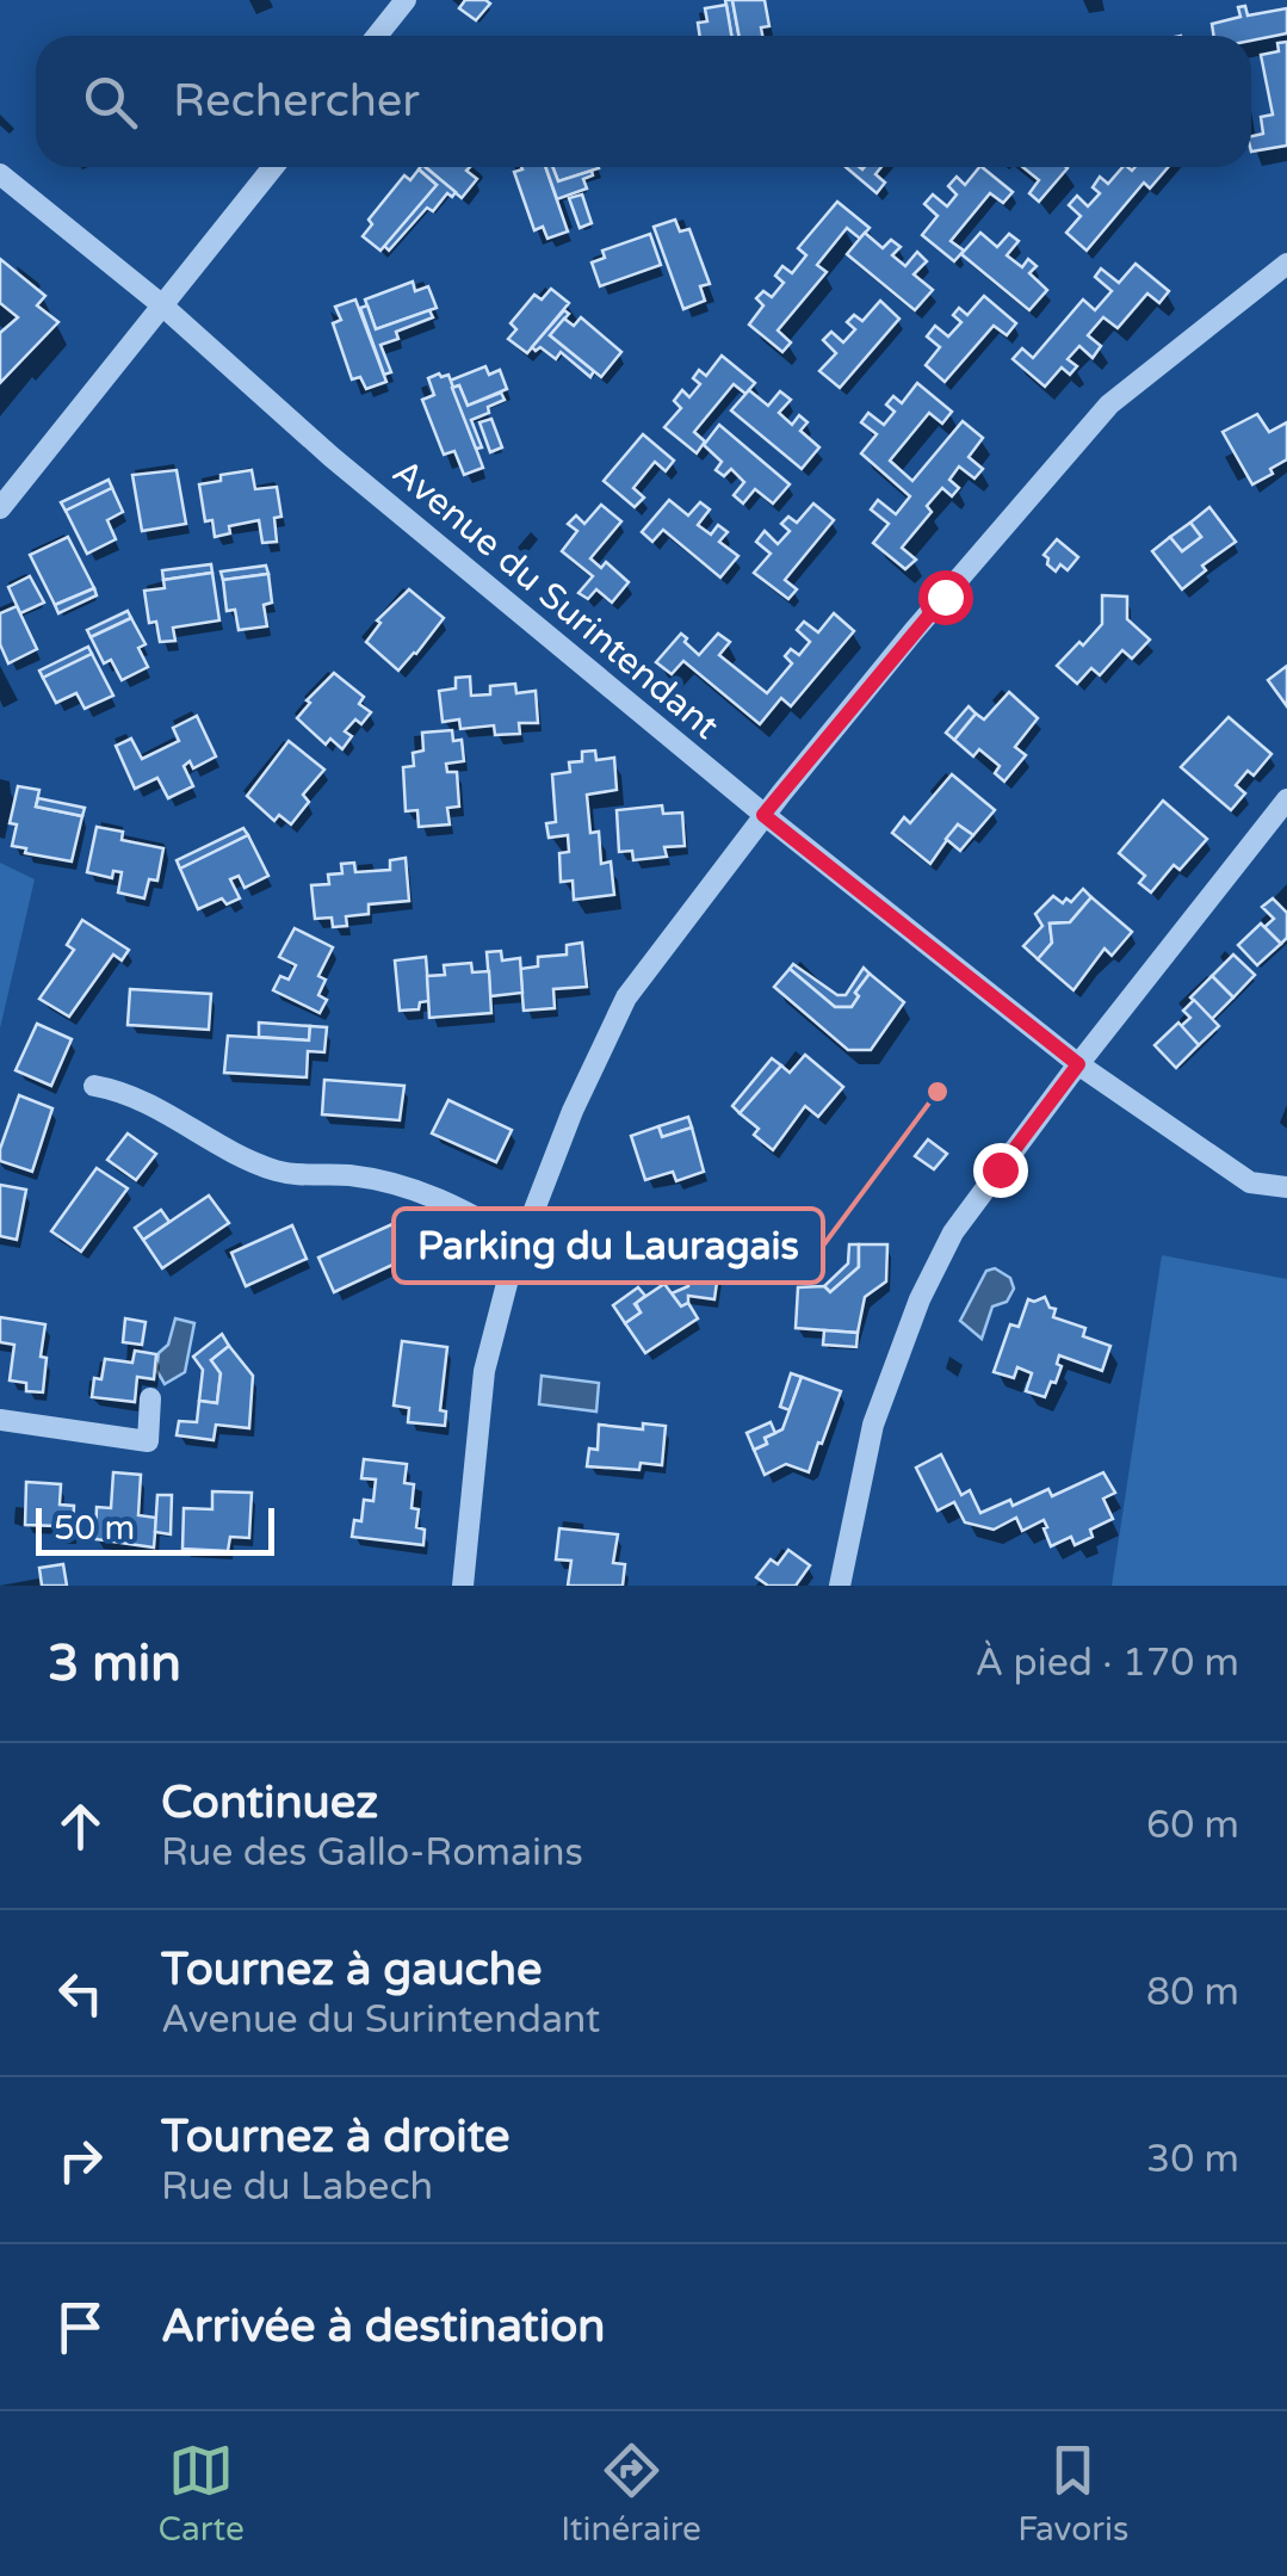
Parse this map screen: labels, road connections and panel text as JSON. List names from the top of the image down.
{
  "streets": {
    "street": ["Avenue du Surintendant"]
  },
  "places": ["Parking du Lauragais"],
  "scale_bar": "50 m",
  "page": {
    "search": "Rechercher",
    "scale": "50 m",
    "heading": ["3 min", "À pied · 170 m"],
    "list": [
      ["Continuez", "Rue des Gallo-Romains", "60 m"],
      ["Tournez à gauche", "Avenue du Surintendant", "80 m"],
      ["Tournez à droite", "Rue du Labech", "30 m"],
      "Arrivée à destination"
    ],
    "nav": ["Carte", "Itinéraire", "Favoris"]
  }
}
